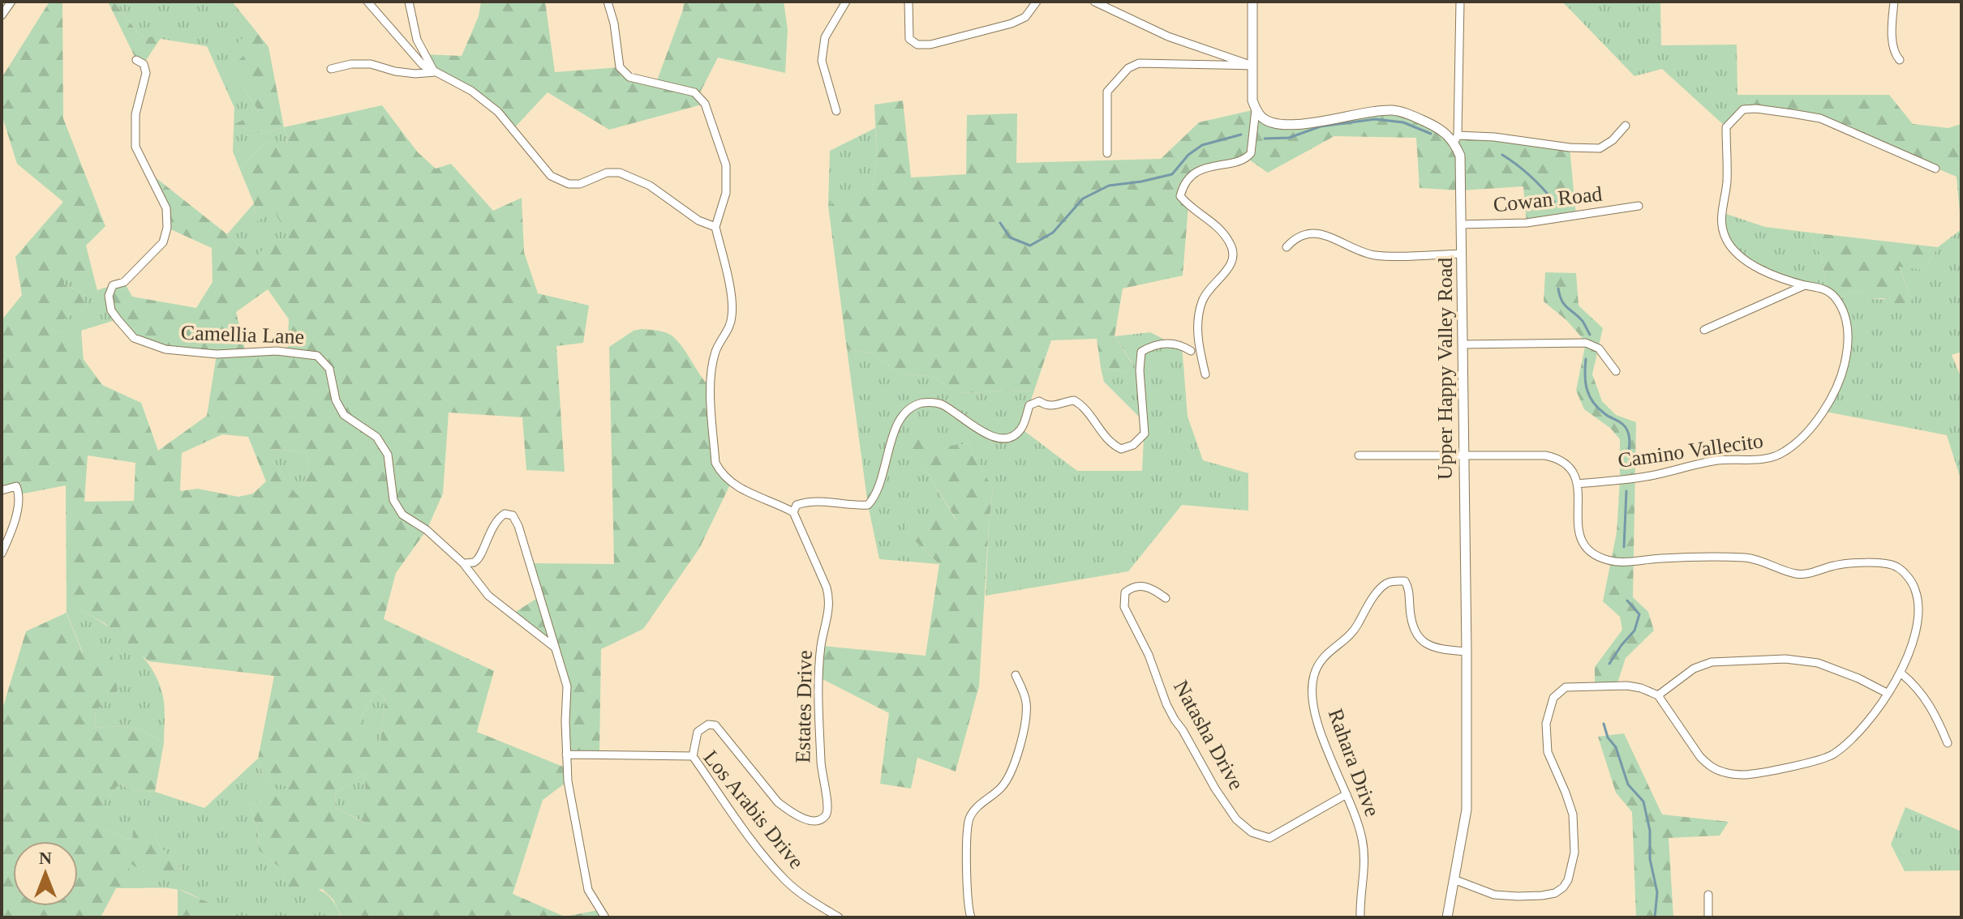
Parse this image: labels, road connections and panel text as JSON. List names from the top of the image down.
{
  "streets": {
    "street": [
      "Cowan Road",
      "Camellia Lane",
      "Upper Happy Valley Road",
      "Camino Vallecito",
      "Estates Drive",
      "Natasha Drive",
      "Rahara Drive",
      "Los Arabis Drive"
    ]
  },
  "crossings": [
    ["Cowan Road", "Upper Happy Valley Road"],
    ["Upper Happy Valley Road", "Rahara Drive"],
    ["Estates Drive", "Los Arabis Drive"],
    ["Natasha Drive", "Rahara Drive"]
  ],
  "north": "top"
}
